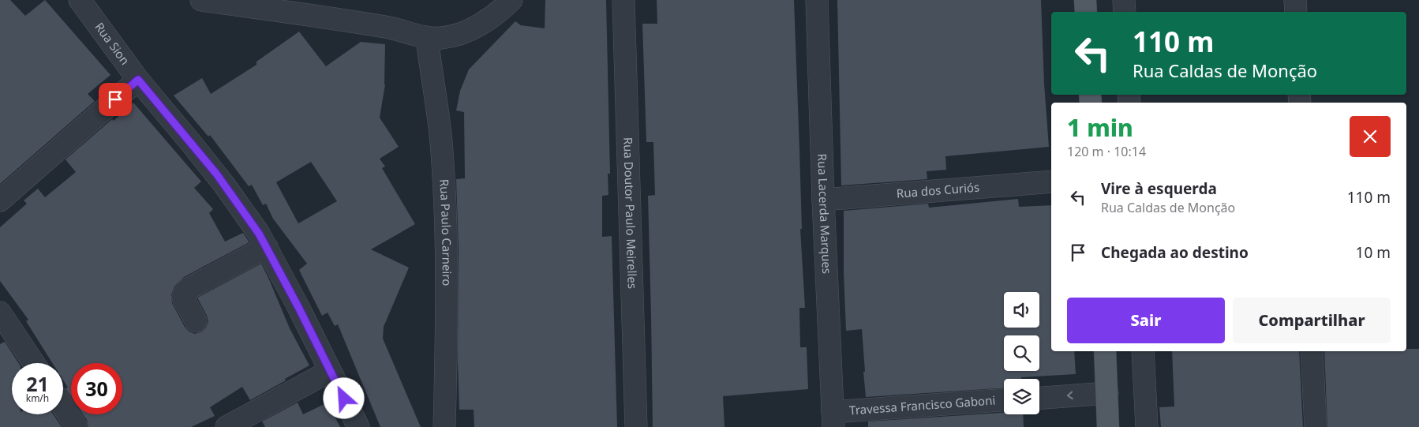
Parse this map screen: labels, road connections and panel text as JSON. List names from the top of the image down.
{
  "streets": {
    "street": [
      "Rua Sion",
      "Rua dos Curiós",
      "Rua Doutor Paulo Meirelles",
      "Rua Lacerda Marques",
      "Rua Paulo Carneiro",
      "Travessa Francisco Gaboni"
    ]
  },
  "crossings": [
    ["Rua dos Curiós", "Rua Lacerda Marques"],
    ["Rua Lacerda Marques", "Travessa Francisco Gaboni"]
  ],
  "page": {
    "turn": ["110 m", "Rua Caldas de Monção"],
    "heading": ["1 min", "120 m · 10:14"],
    "list": [
      {
        "name": "Vire à esquerda",
        "note": "Rua Caldas de Monção",
        "value": "110 m"
      },
      {
        "name": "Chegada ao destino",
        "value": "10 m"
      }
    ],
    "buttons": ["Sair", "Compartilhar"],
    "speed": "21 km/h",
    "limit": "30"
  }
}
